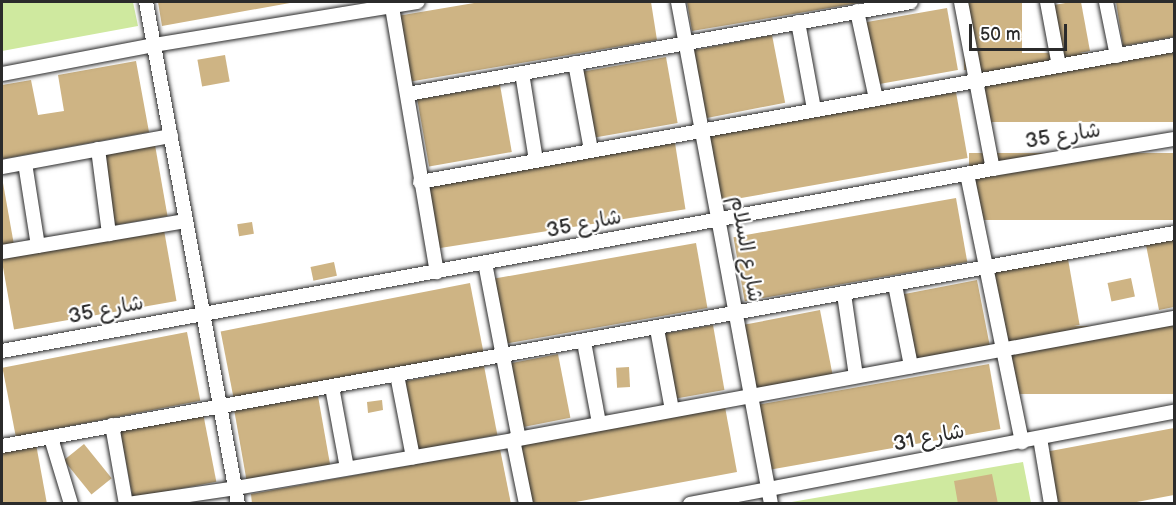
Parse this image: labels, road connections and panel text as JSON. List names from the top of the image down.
{
  "streets": {
    "street": ["شارع 35", "شارع السلام", "شارع 31"]
  },
  "crossings": [
    ["شارع 35", "شارع السلام"],
    ["شارع السلام", "شارع 31"]
  ],
  "scale_bar": "50 m"
}
